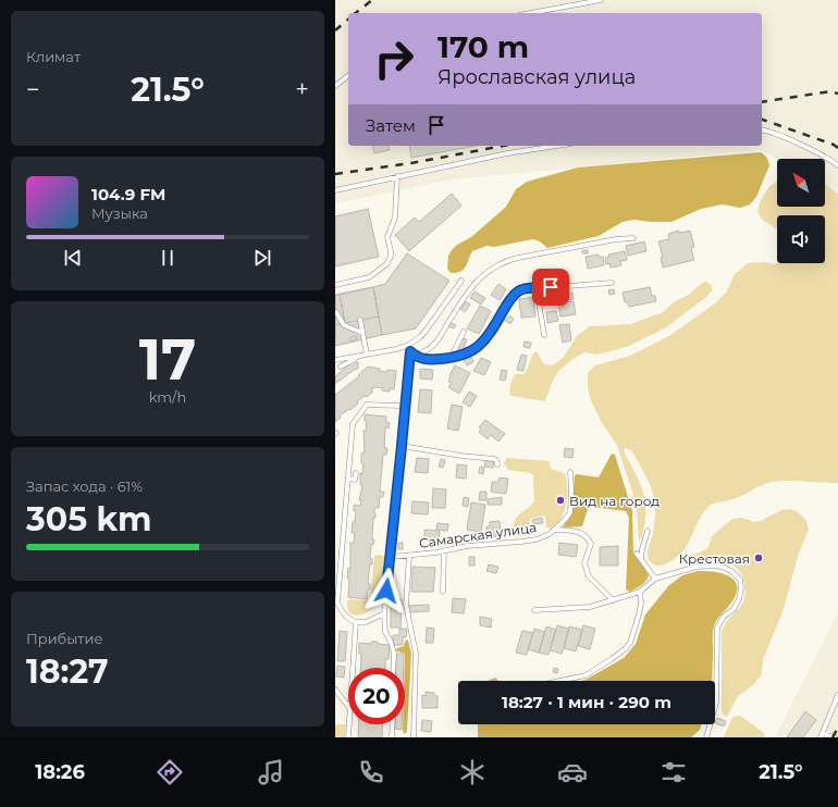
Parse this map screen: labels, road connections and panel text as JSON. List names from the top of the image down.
{
  "streets": {
    "lane": ["Самарская улица"]
  },
  "places": ["Вид на город", "Крестовая"],
  "north": "top left",
  "page": {
    "tile": [
      "Климат",
      ["17", "km/h"],
      ["Запас хода · 61%", "305 km"],
      ["Прибытие", "18:27"]
    ],
    "turn": ["170 m", "Ярославская улица"],
    "heat": ["−", "21.5°", "+"],
    "then": "Затем",
    "song": ["104.9 FM", "Музыка"],
    "limit": "20",
    "trip": "18:27 · 1 мин · 290 m",
    "tabs": ["18:26", "21.5°"]
  }
}
